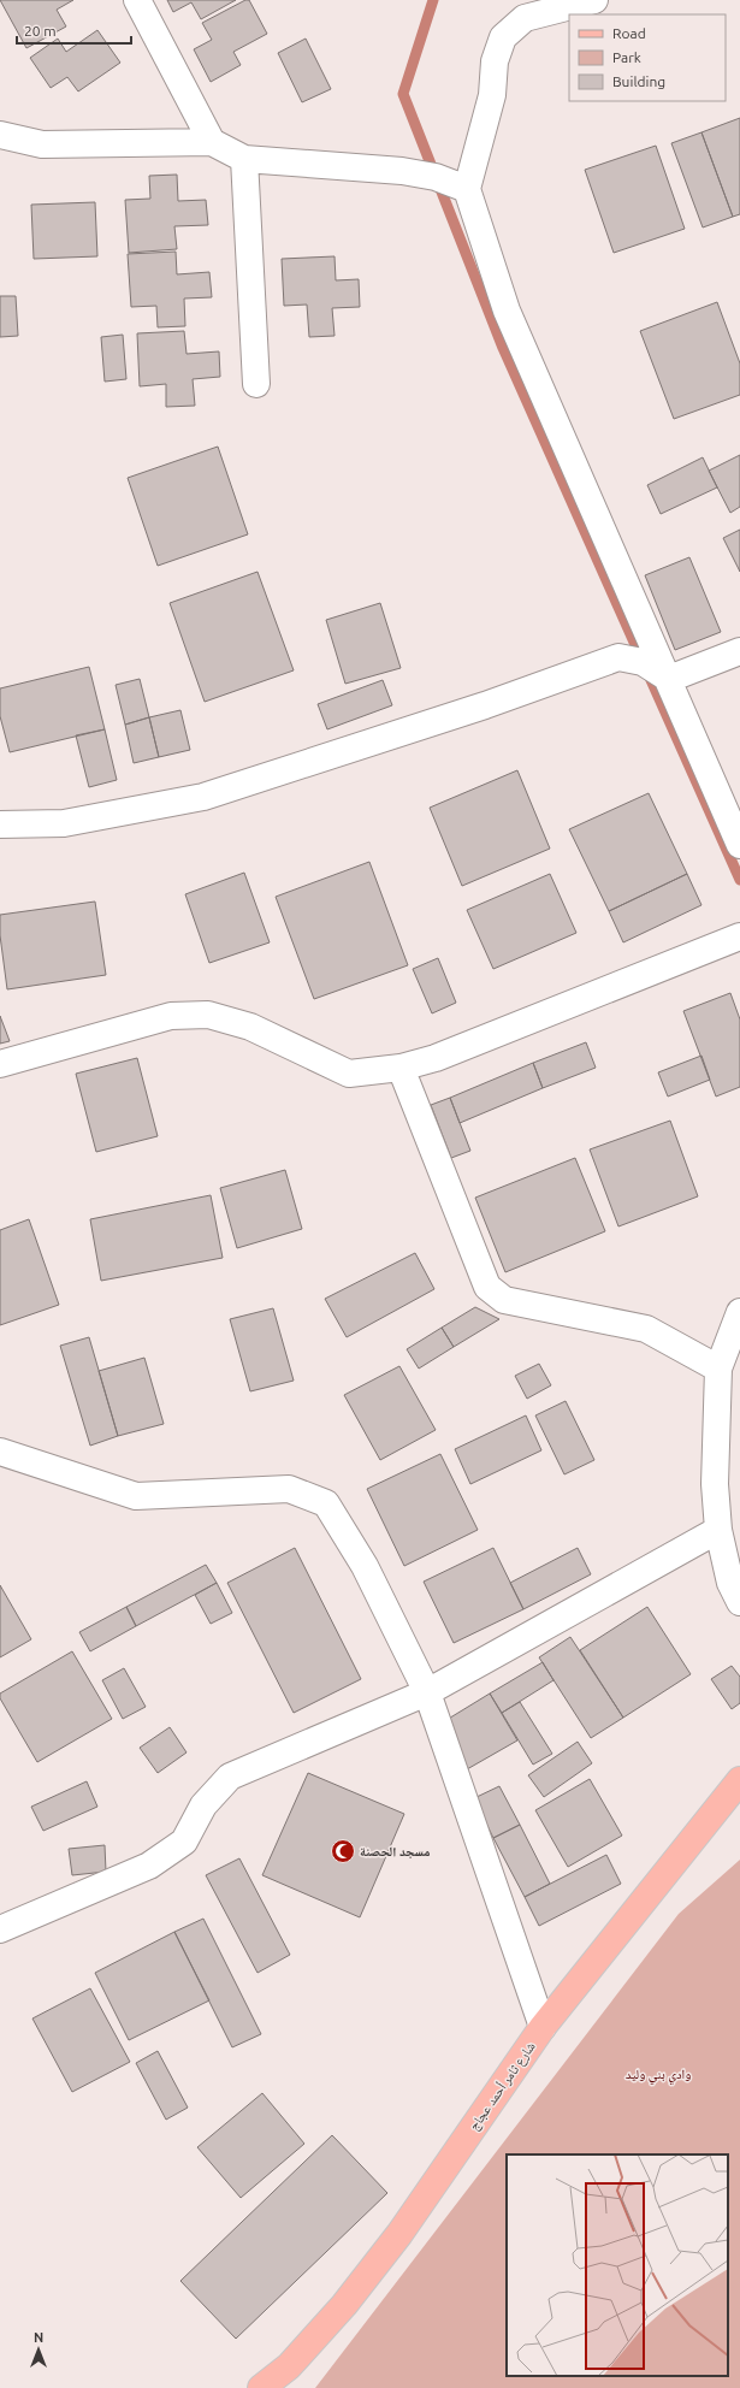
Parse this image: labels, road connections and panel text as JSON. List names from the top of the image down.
{
  "streets": {
    "main road": ["شارع ثامر أحمد عجاج"]
  },
  "parks": ["وادي بني وليد"],
  "places": {
    "mosque": ["مسجد الحصنة"]
  },
  "legend": ["Road", "Park", "Building"],
  "scale_bar": "20 m",
  "north": "top"
}
